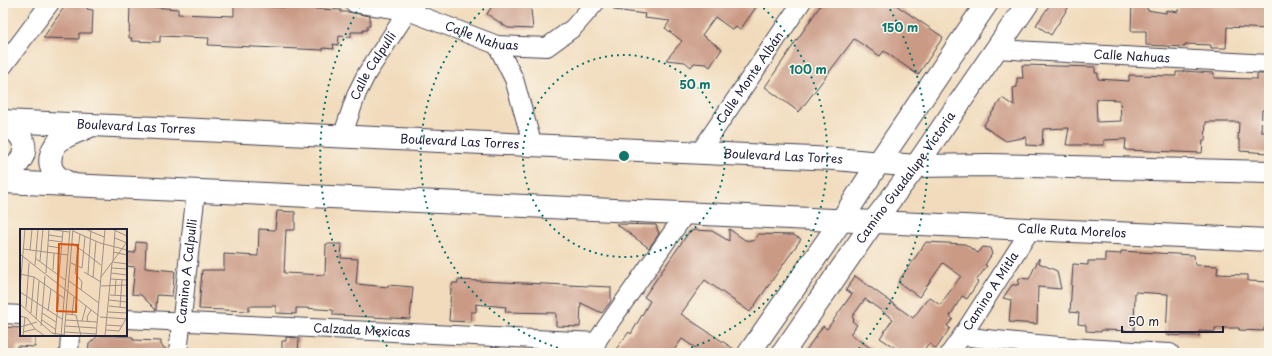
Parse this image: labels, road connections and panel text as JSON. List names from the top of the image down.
{
  "streets": {
    "main road": ["Boulevard Las Torres", "Camino Guadalupe Victoria", "Calle Ruta Morelos"],
    "street": [
      "Calle Nahuas",
      "Calle Calpulli",
      "Calle Monte Albán",
      "Camino A Calpulli",
      "Camino A Mitla",
      "Calzada Mexicas"
    ]
  },
  "crossings": [
    ["Calle Nahuas", "Calle Calpulli"],
    ["Calle Nahuas", "Camino Guadalupe Victoria"],
    ["Calle Calpulli", "Boulevard Las Torres"],
    ["Calle Monte Albán", "Boulevard Las Torres"],
    ["Boulevard Las Torres", "Camino Guadalupe Victoria"],
    ["Camino Guadalupe Victoria", "Calle Ruta Morelos"],
    ["Calle Ruta Morelos", "Camino A Mitla"],
    ["Camino A Calpulli", "Calzada Mexicas"]
  ],
  "scale_bar": "50 m",
  "rings": ["150 m", "100 m", "50 m"]
}
